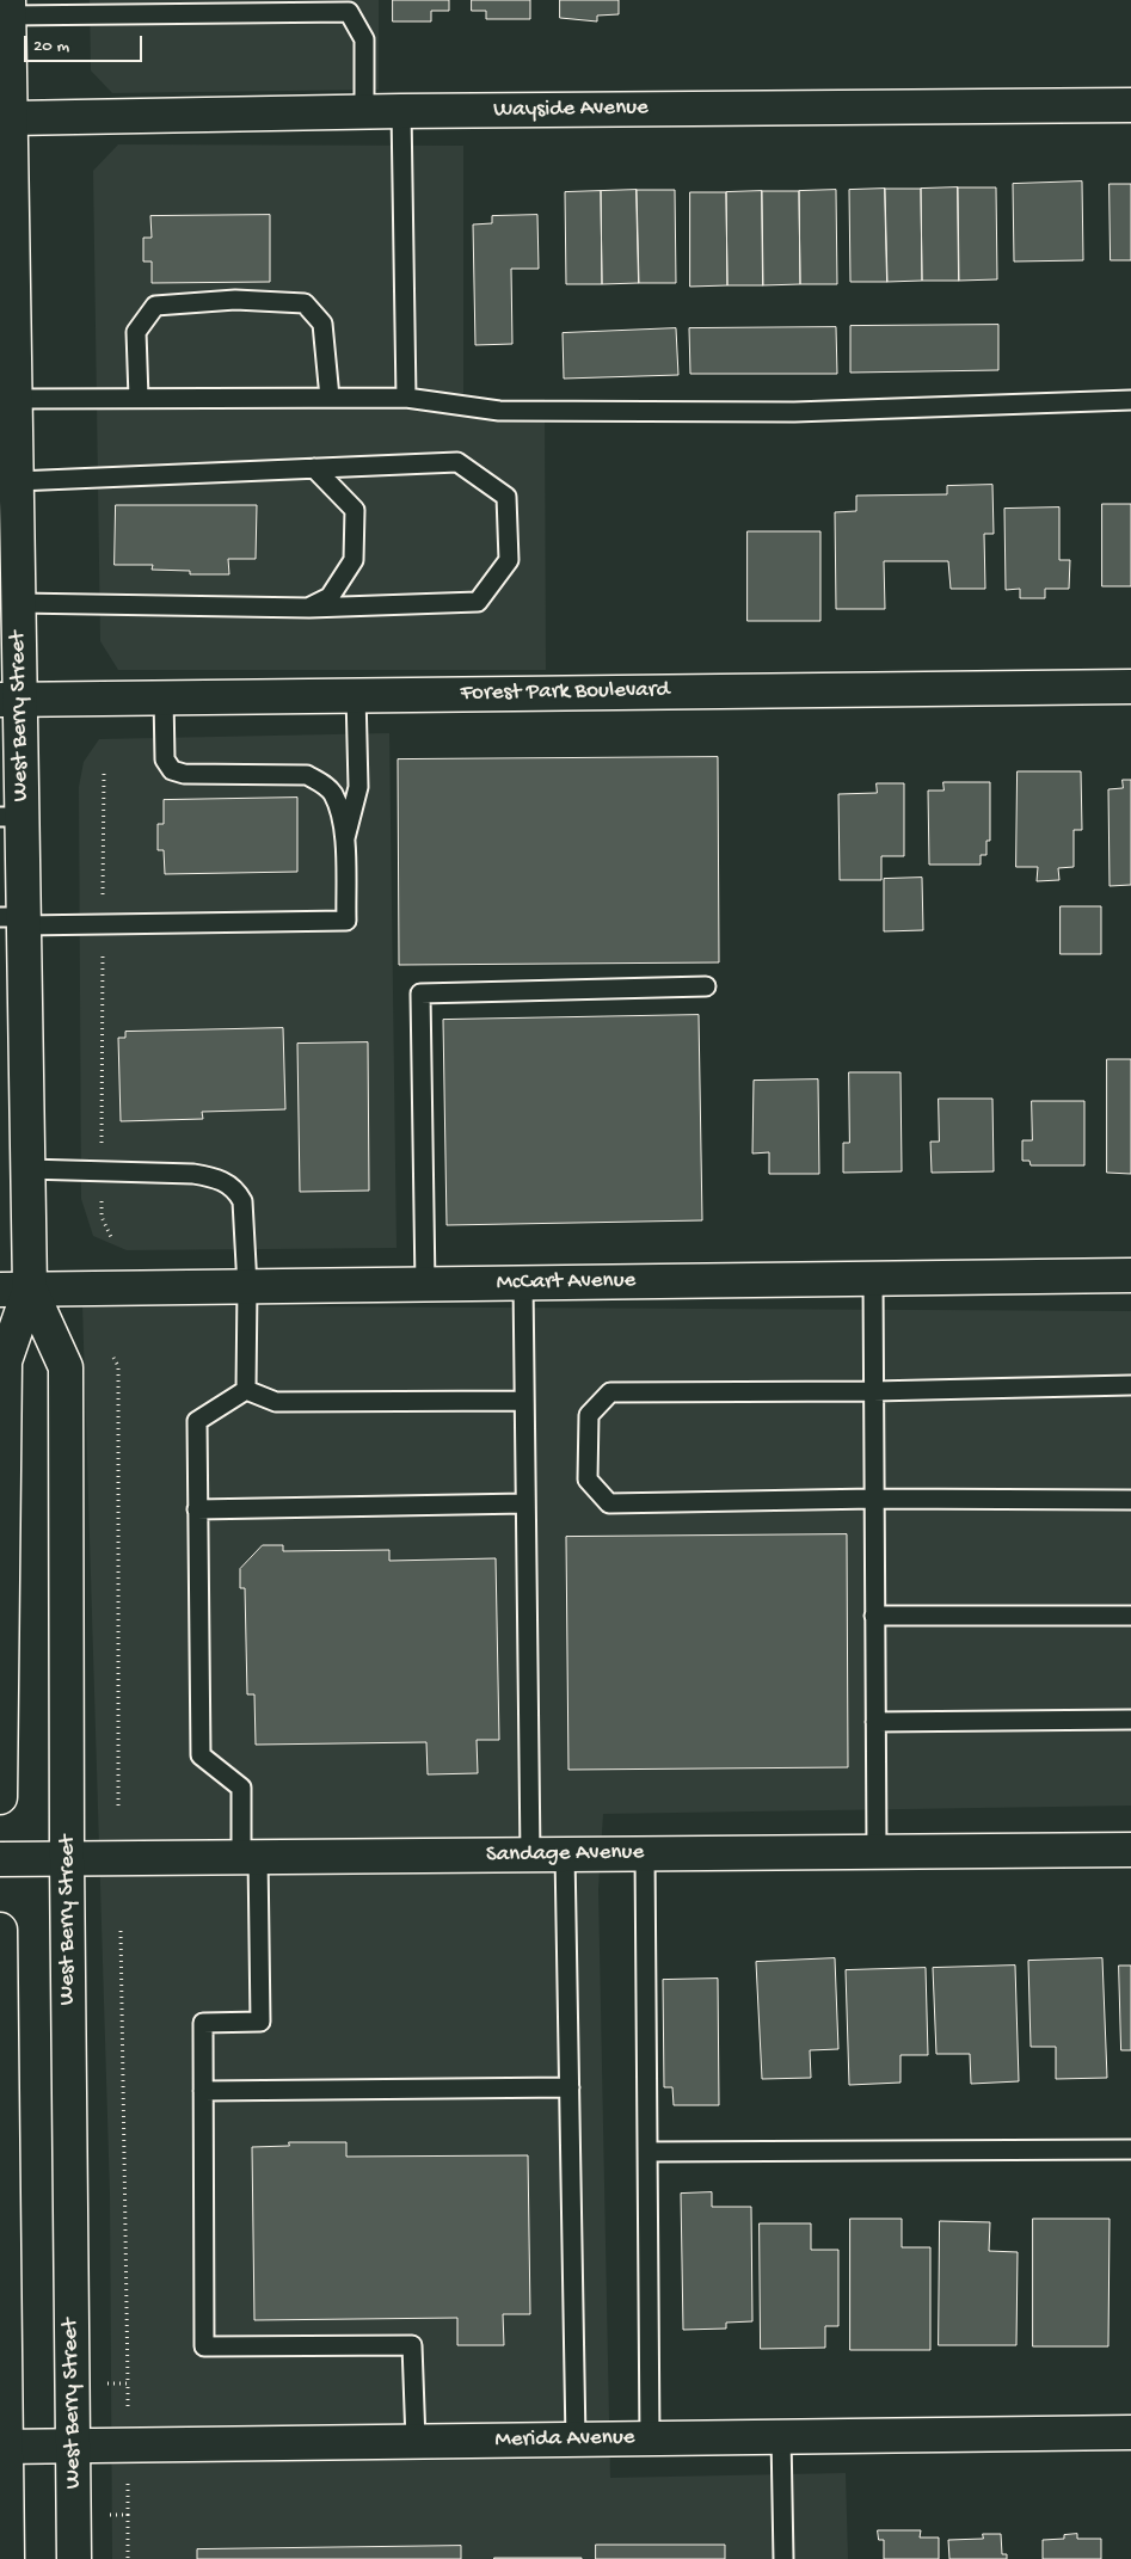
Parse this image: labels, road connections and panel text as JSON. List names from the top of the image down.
{
  "streets": {
    "street": [
      "Wayside Avenue",
      "Forest Park Boulevard",
      "West Berry Street",
      "McCart Avenue",
      "Sandage Avenue",
      "Merida Avenue"
    ]
  },
  "crossings": [
    ["Wayside Avenue", "West Berry Street"],
    ["Forest Park Boulevard", "West Berry Street"],
    ["West Berry Street", "McCart Avenue"],
    ["West Berry Street", "Sandage Avenue"],
    ["West Berry Street", "Merida Avenue"]
  ],
  "scale_bar": "20 m"
}
